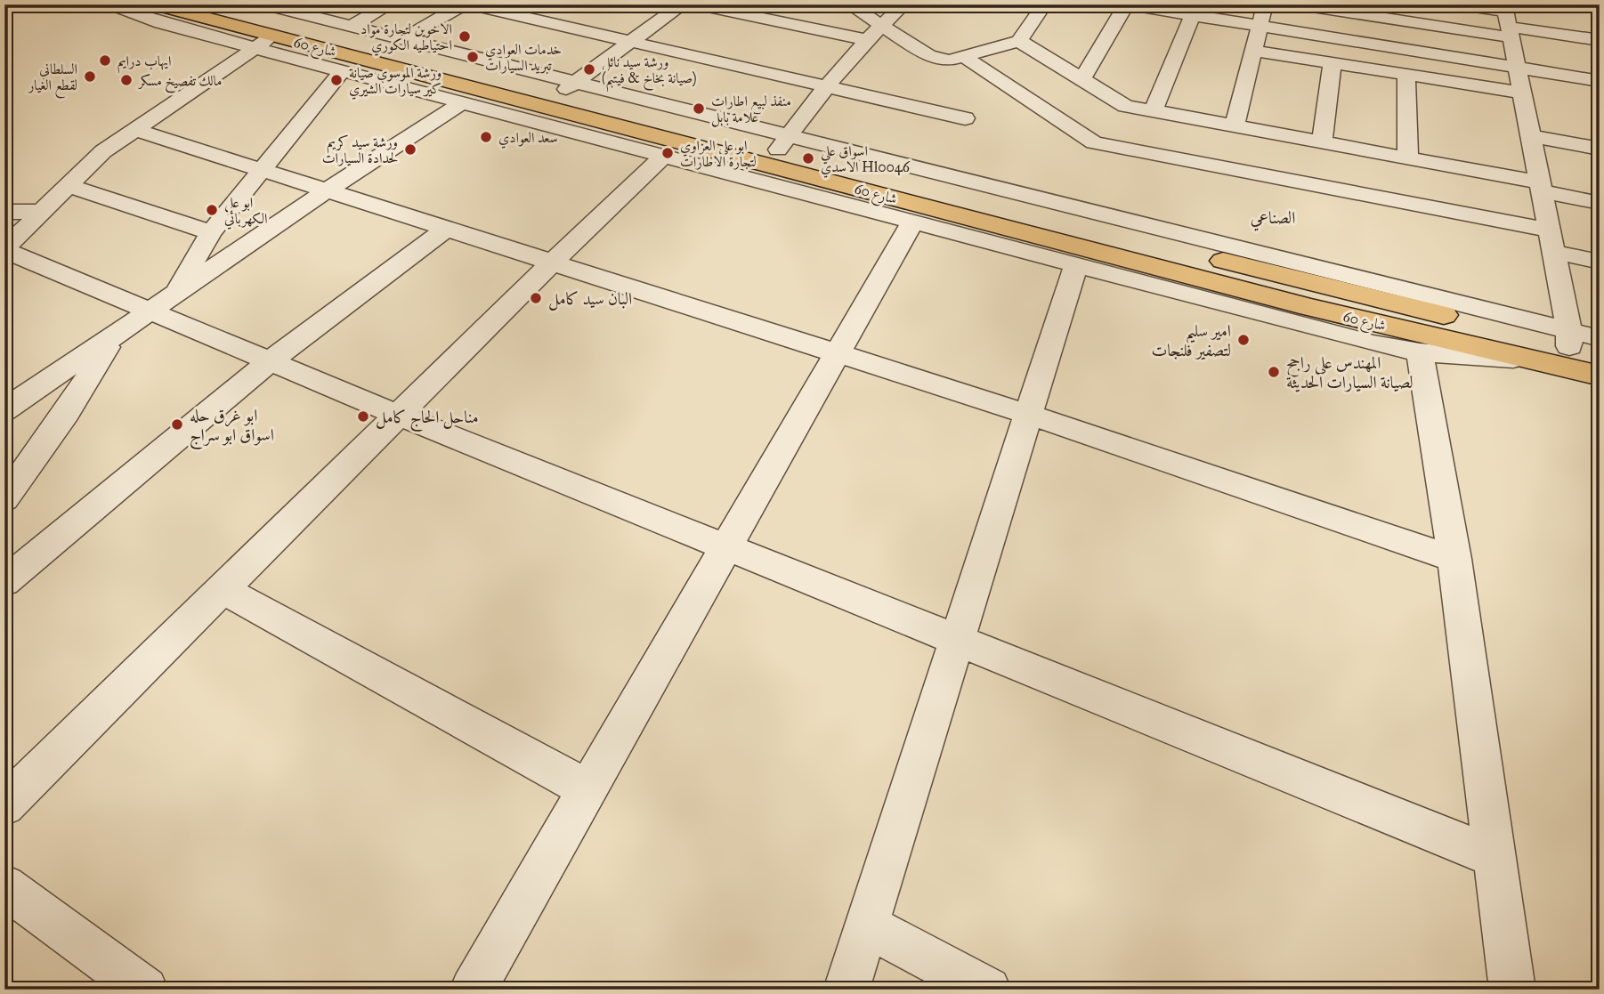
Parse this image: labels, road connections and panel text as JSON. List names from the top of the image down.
{
  "streets": {
    "highway": ["شارع 60"]
  },
  "districts": ["الصناعي"],
  "places": [
    "الاخوين لتجارة مواد احتياطيه الكوري",
    "خدمات العوادي تبريد السيارات",
    "ايهاب درايم",
    "ورشة سيد نائل (صيانة بخاخ & فيتبم)",
    "السلطاني لقطع الغيار",
    "مالك تفصيخ مسكر",
    "ورشة الموسوي صيانة كير سيارات الشيري",
    "منفذ لبيع اطارات علامة بابل",
    "سعد العوادي",
    "ورشة سيد كريم لحدادة السيارات",
    "ابو علي العزاوي لتجارة الاطارات",
    "اسواق علي الاسدي Hl0046",
    "ابو علي الكهربائي",
    "البان سيد كامل",
    "امير سليم لتصفير فلنجات",
    "المهندس علي راجح لصيانة السيارات الحديثة",
    "مناحل الحاج كامل",
    "ابو غرق حله اسواق ابو سراج"
  ]
}
